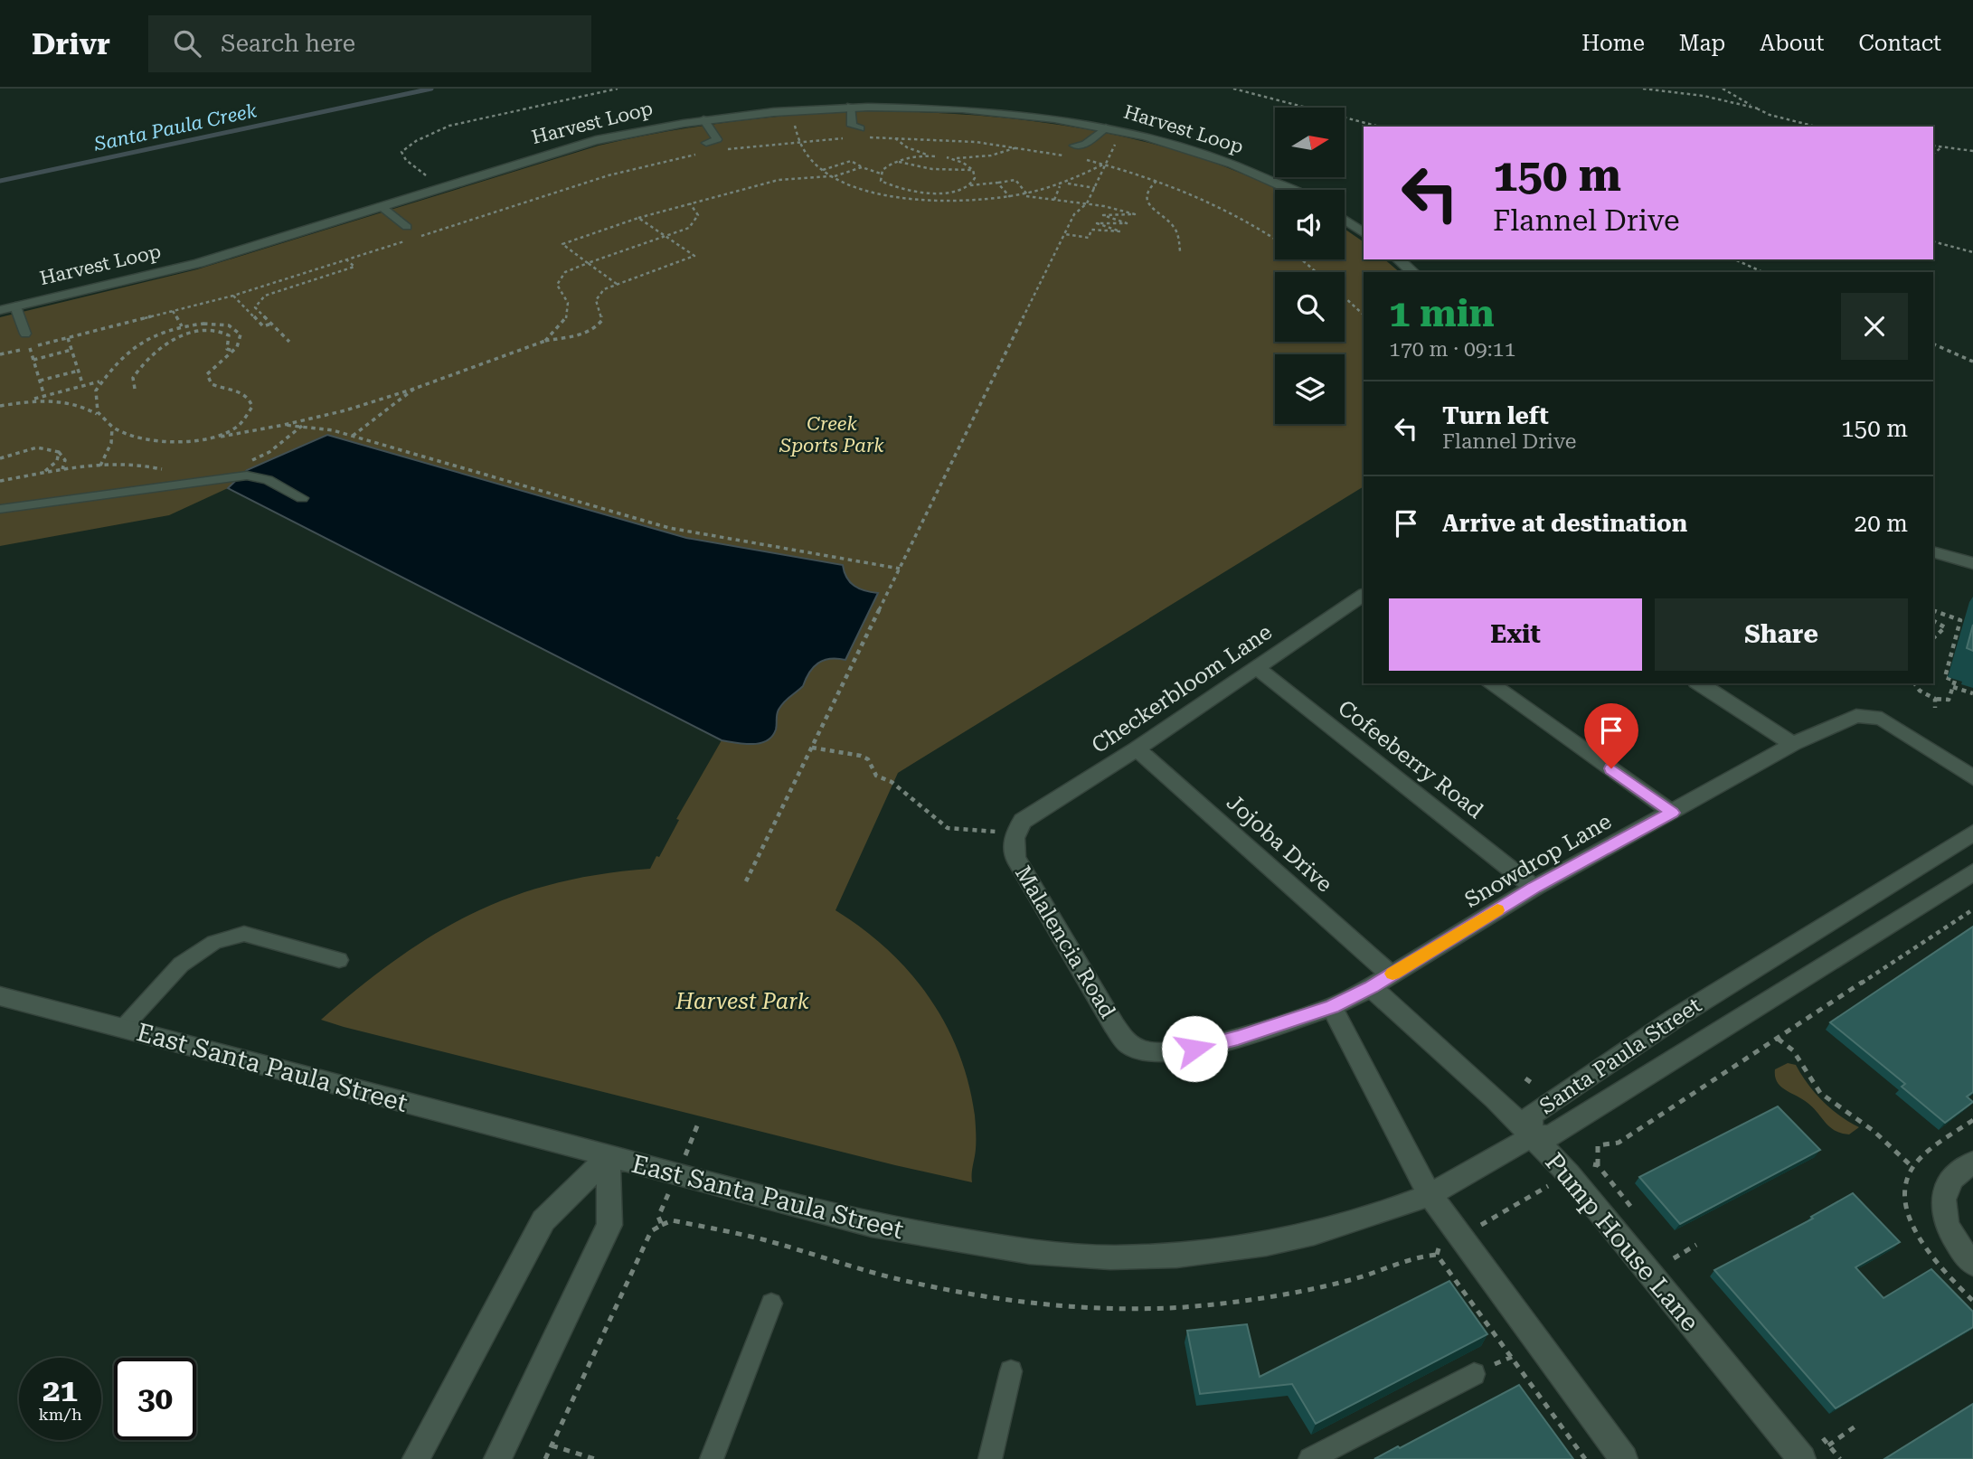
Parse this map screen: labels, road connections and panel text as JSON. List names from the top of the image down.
{
  "streets": {
    "street": [
      "Harvest Loop",
      "Checkerbloom Lane",
      "Cofeeberry Road",
      "Jojoba Drive",
      "Snowdrop Lane",
      "Malalencia Road",
      "Santa Paula Street",
      "East Santa Paula Street",
      "Pump House Lane"
    ]
  },
  "crossings": [
    ["Checkerbloom Lane", "Cofeeberry Road"],
    ["Checkerbloom Lane", "Jojoba Drive"],
    ["Checkerbloom Lane", "Malalencia Road"],
    ["Cofeeberry Road", "Snowdrop Lane"],
    ["Jojoba Drive", "Snowdrop Lane"],
    ["Jojoba Drive", "Pump House Lane"],
    ["Snowdrop Lane", "Malalencia Road"],
    ["Snowdrop Lane", "Pump House Lane"],
    ["Santa Paula Street", "East Santa Paula Street"],
    ["Santa Paula Street", "Pump House Lane"],
    ["East Santa Paula Street", "Pump House Lane"]
  ],
  "water": ["Santa Paula Creek"],
  "parks": ["Creek Sports Park", "Harvest Park"],
  "north": "right",
  "page": {
    "header": "Drivr",
    "search": "Search here",
    "nav": [
      "Home",
      "Map",
      "About",
      "Contact"
    ],
    "turn": ["150 m", "Flannel Drive"],
    "heading": ["1 min", "170 m · 09:11"],
    "list": [
      {
        "name": "Turn left",
        "note": "Flannel Drive",
        "value": "150 m"
      },
      {
        "name": "Arrive at destination",
        "value": "20 m"
      }
    ],
    "buttons": ["Exit", "Share"],
    "speed": "21 km/h",
    "limit": "30"
  }
}
